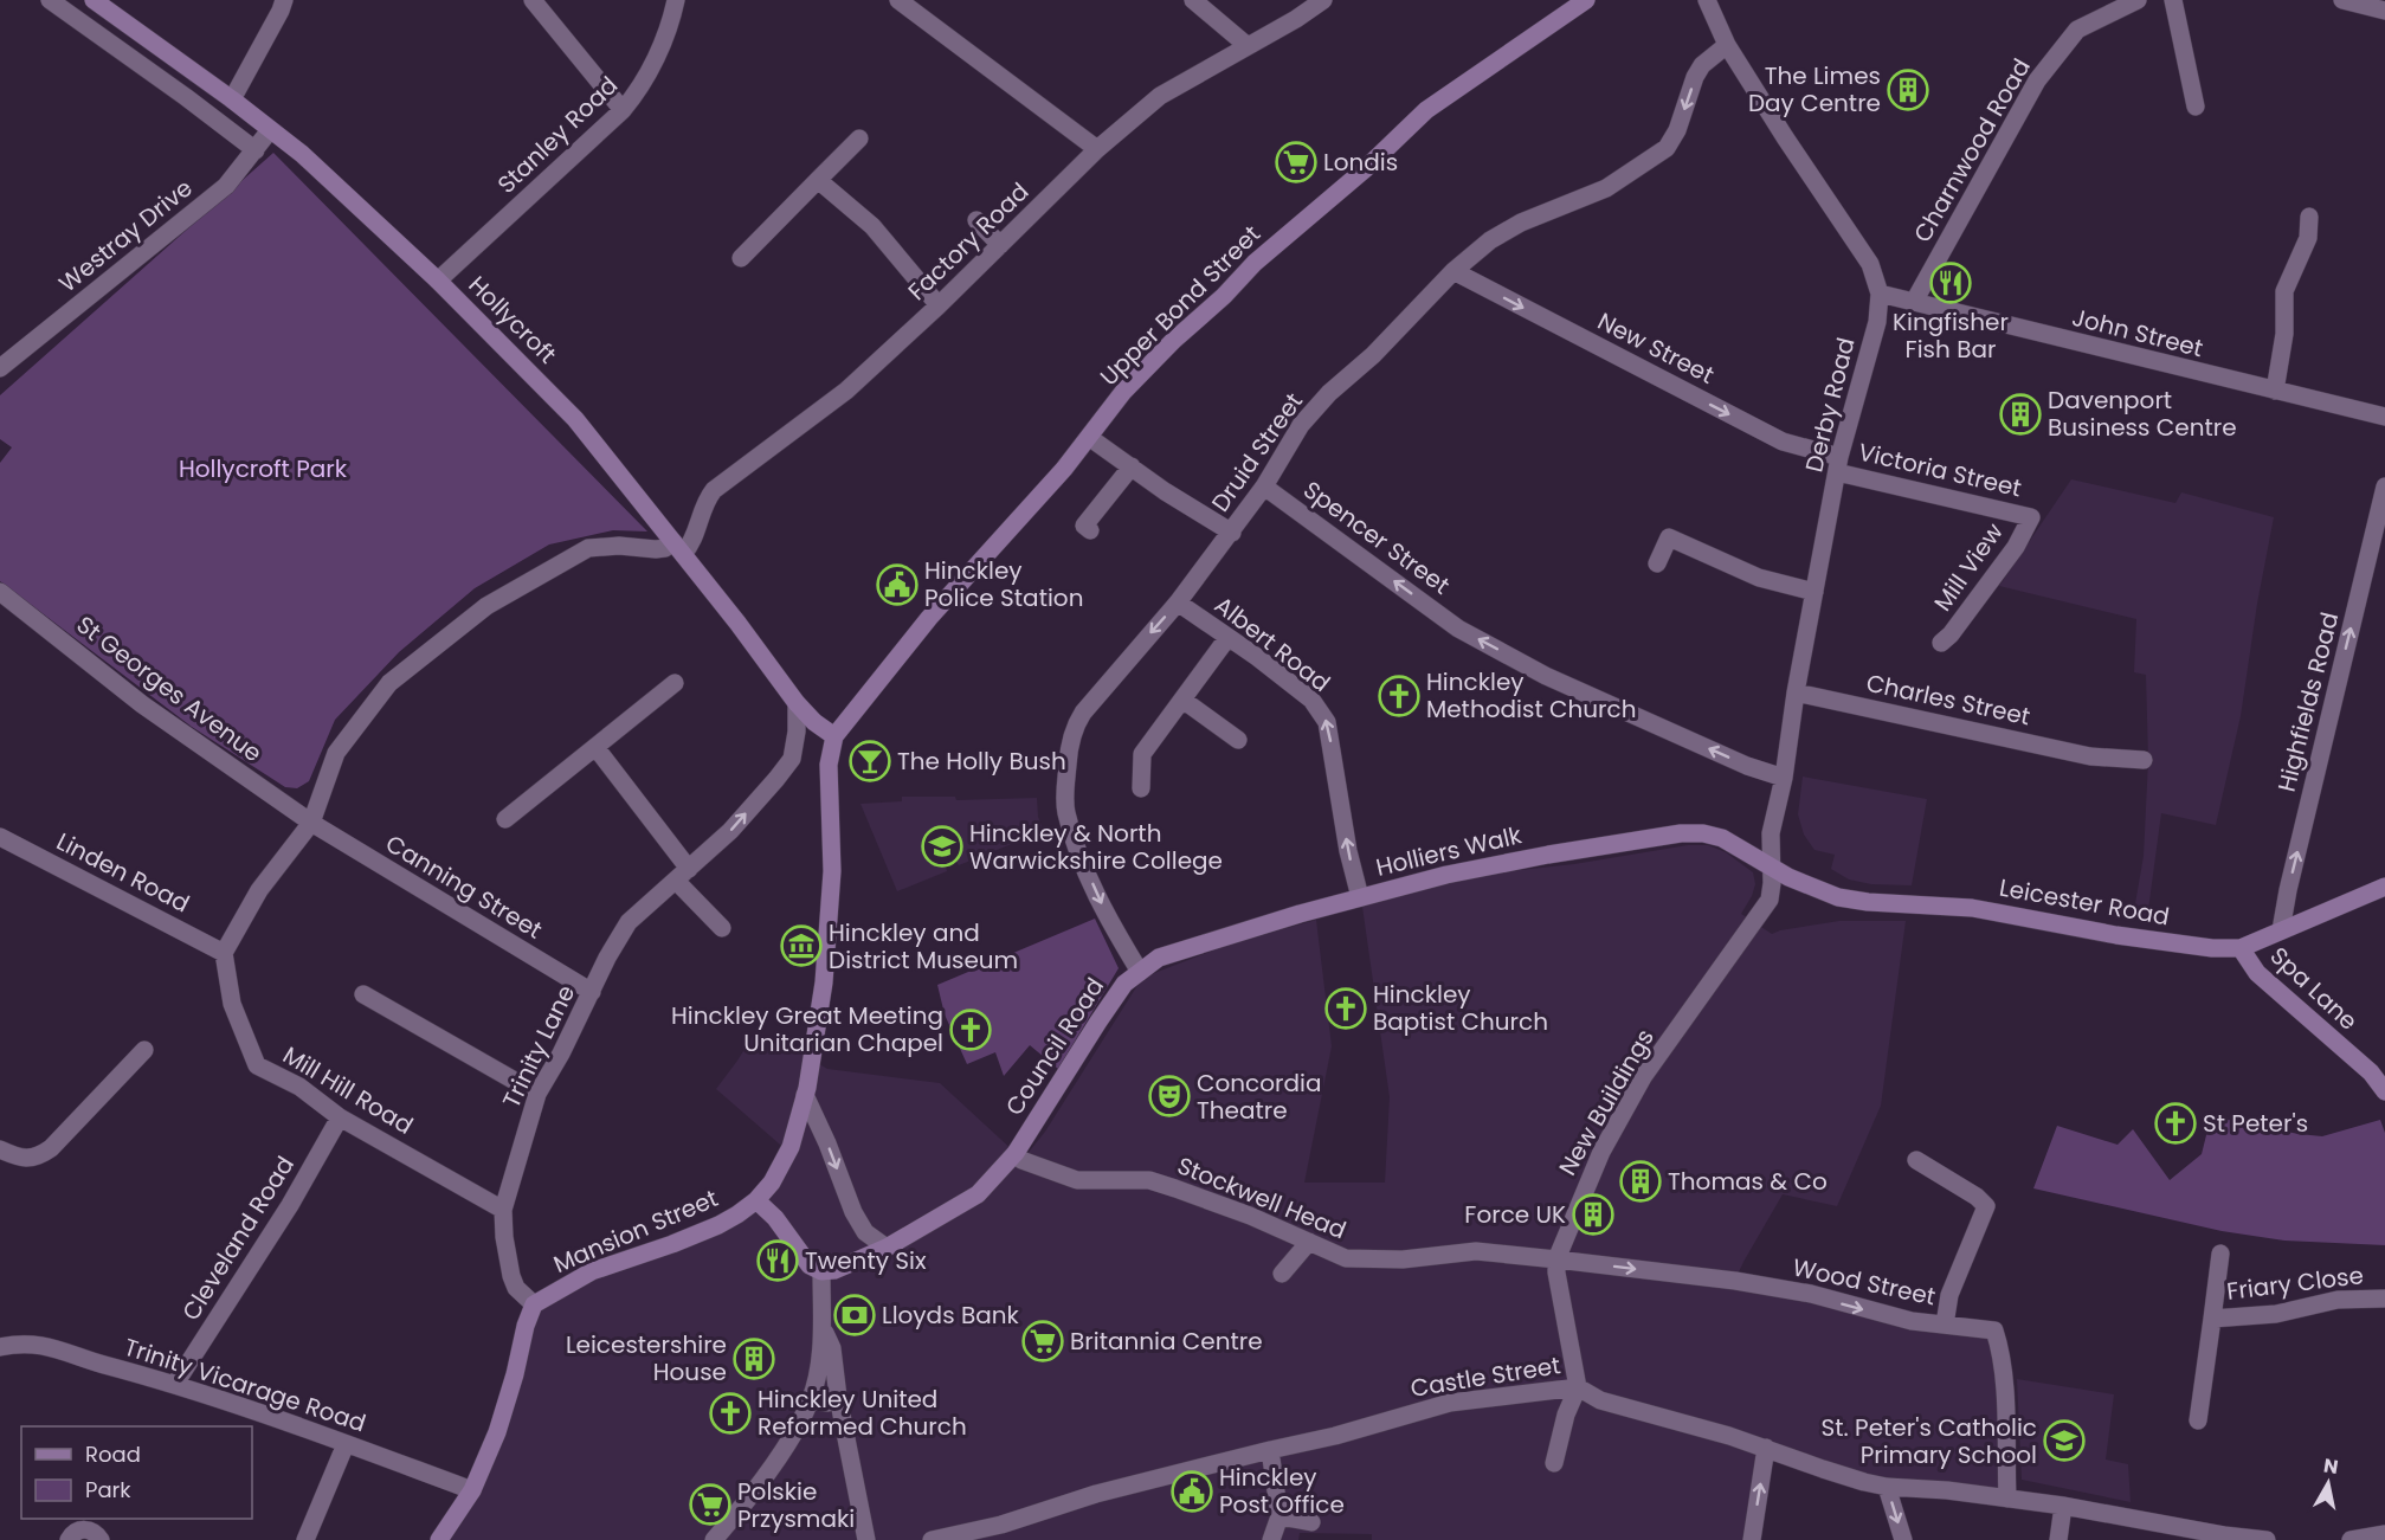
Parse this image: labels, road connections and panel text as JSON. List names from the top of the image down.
{
  "streets": {
    "main road": [
      "Upper Bond Street",
      "Hollycroft",
      "Holliers Walk",
      "Leicester Road",
      "Spa Lane",
      "Council Road",
      "Mansion Street"
    ],
    "street": [
      "Stanley Road",
      "Charnwood Road",
      "Westray Drive",
      "Factory Road",
      "John Street",
      "New Street",
      "Derby Road",
      "Druid Street",
      "Victoria Street",
      "Spencer Street",
      "Mill View",
      "Albert Road",
      "St Georges Avenue",
      "Charles Street",
      "Highfields Road",
      "Linden Road",
      "Canning Street",
      "Trinity Lane",
      "Mill Hill Road",
      "New Buildings",
      "Stockwell Head",
      "Cleveland Road",
      "Wood Street",
      "Friary Close",
      "Castle Street",
      "Trinity Vicarage Road"
    ]
  },
  "crossings": [
    ["Stanley Road", "Hollycroft"],
    ["Charnwood Road", "John Street"],
    ["Westray Drive", "Hollycroft"],
    ["Factory Road", "Hollycroft"],
    ["Upper Bond Street", "Hollycroft"],
    ["Hollycroft", "Trinity Lane"],
    ["John Street", "Derby Road"],
    ["New Street", "Derby Road"],
    ["New Street", "Druid Street"],
    ["New Street", "Victoria Street"],
    ["Derby Road", "Druid Street"],
    ["Derby Road", "Victoria Street"],
    ["Derby Road", "Spencer Street"],
    ["Derby Road", "Charles Street"],
    ["Derby Road", "Holliers Walk"],
    ["Derby Road", "Leicester Road"],
    ["Derby Road", "New Buildings"],
    ["Druid Street", "Spencer Street"],
    ["Druid Street", "Albert Road"],
    ["Druid Street", "Holliers Walk"],
    ["Druid Street", "Council Road"],
    ["Victoria Street", "Mill View"],
    ["Albert Road", "Holliers Walk"],
    ["St Georges Avenue", "Canning Street"],
    ["Highfields Road", "Leicester Road"],
    ["Holliers Walk", "Leicester Road"],
    ["Holliers Walk", "Council Road"],
    ["Holliers Walk", "New Buildings"],
    ["Linden Road", "Mill Hill Road"],
    ["Canning Street", "Trinity Lane"],
    ["Leicester Road", "Spa Lane"],
    ["Leicester Road", "New Buildings"],
    ["Trinity Lane", "Mill Hill Road"],
    ["Trinity Lane", "Mansion Street"],
    ["Council Road", "Stockwell Head"],
    ["Mill Hill Road", "Cleveland Road"],
    ["New Buildings", "Stockwell Head"],
    ["New Buildings", "Wood Street"],
    ["New Buildings", "Castle Street"],
    ["Stockwell Head", "Wood Street"],
    ["Cleveland Road", "Trinity Vicarage Road"],
    ["Wood Street", "Castle Street"]
  ],
  "one_way": [
    "New Street",
    "Druid Street",
    "Spencer Street",
    "Albert Road",
    "Highfields Road",
    "Wood Street"
  ],
  "parks": ["Hollycroft Park"],
  "places": {
    "building": [
      "The Limes Day Centre",
      "Davenport Business Centre",
      "Thomas & Co",
      "Force UK",
      "Leicestershire House"
    ],
    "supermarket": ["Londis", "Britannia Centre", "Polskie Przysmaki"],
    "restaurant": ["Kingfisher Fish Bar", "Twenty Six"],
    "public building": ["Hinckley Police Station", "Hinckley Post Office"],
    "church": [
      "Hinckley Methodist Church",
      "Hinckley Baptist Church",
      "Hinckley Great Meeting Unitarian Chapel",
      "St Peter's",
      "Hinckley United Reformed Church"
    ],
    "bar": ["The Holly Bush"],
    "school or university": ["Hinckley & North Warwickshire College", "St. Peter's Catholic Primary School"],
    "museum": ["Hinckley and District Museum"],
    "theatre": ["Concordia Theatre"],
    "bank": ["Lloyds Bank"]
  },
  "legend": ["Road", "Park"],
  "north": "top"
}
